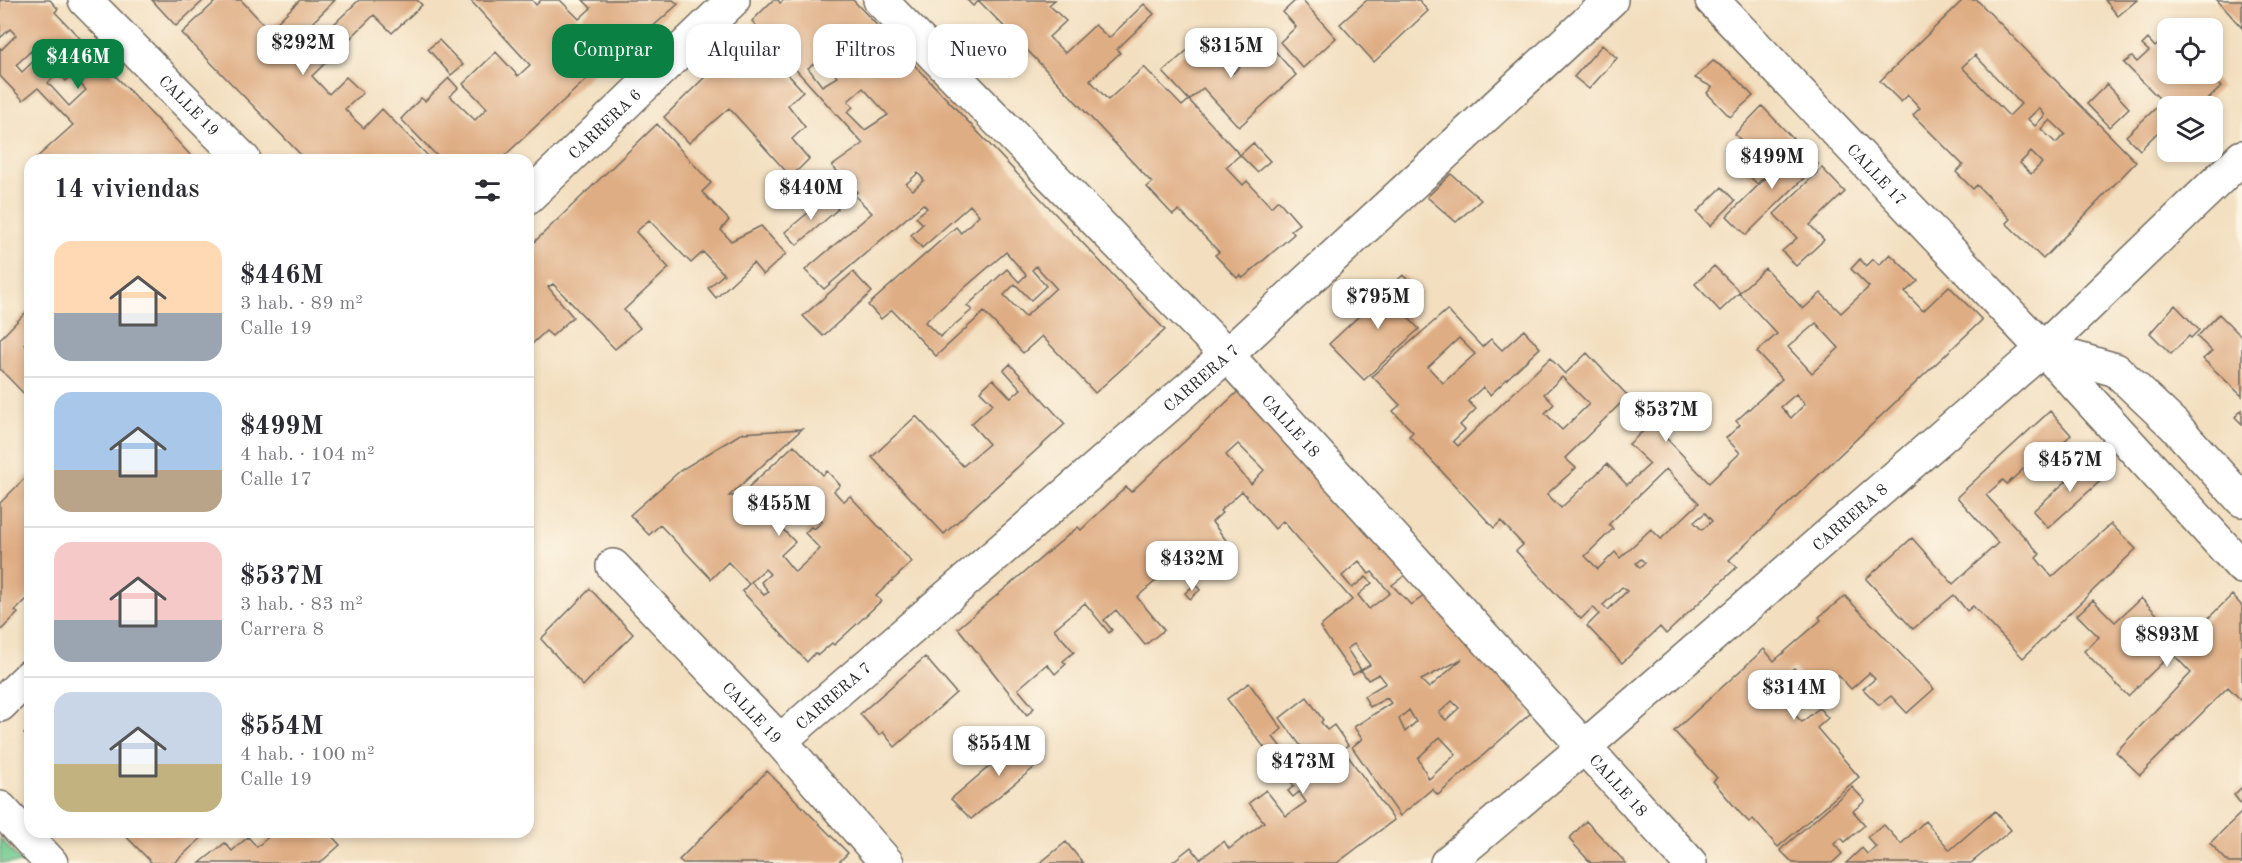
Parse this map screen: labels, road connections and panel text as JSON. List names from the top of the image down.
{
  "streets": {
    "street": [
      "CALLE 19",
      "CARRERA 6",
      "CALLE 17",
      "CARRERA 7",
      "CALLE 18",
      "CARRERA 8"
    ]
  },
  "crossings": [
    ["CALLE 19", "CARRERA 7"],
    ["CALLE 17", "CARRERA 8"],
    ["CARRERA 7", "CALLE 18"],
    ["CALLE 18", "CARRERA 8"]
  ],
  "page": {
    "chip": [
      "Comprar",
      "Alquilar",
      "Filtros",
      "Nuevo"
    ],
    "price": [
      "$292M",
      "$315M",
      "$446M",
      "$499M",
      "$440M",
      "$795M",
      "$537M",
      "$457M",
      "$455M",
      "$432M",
      "$893M",
      "$314M",
      "$554M",
      "$473M"
    ],
    "heading": "14 viviendas",
    "list": [
      {
        "name": "$446M",
        "note": "3 hab. · 89 m² · Calle 19"
      },
      {
        "name": "$499M",
        "note": "4 hab. · 104 m² · Calle 17"
      },
      {
        "name": "$537M",
        "note": "3 hab. · 83 m² · Carrera 8"
      },
      {
        "name": "$554M",
        "note": "4 hab. · 100 m² · Calle 19"
      }
    ]
  }
}
